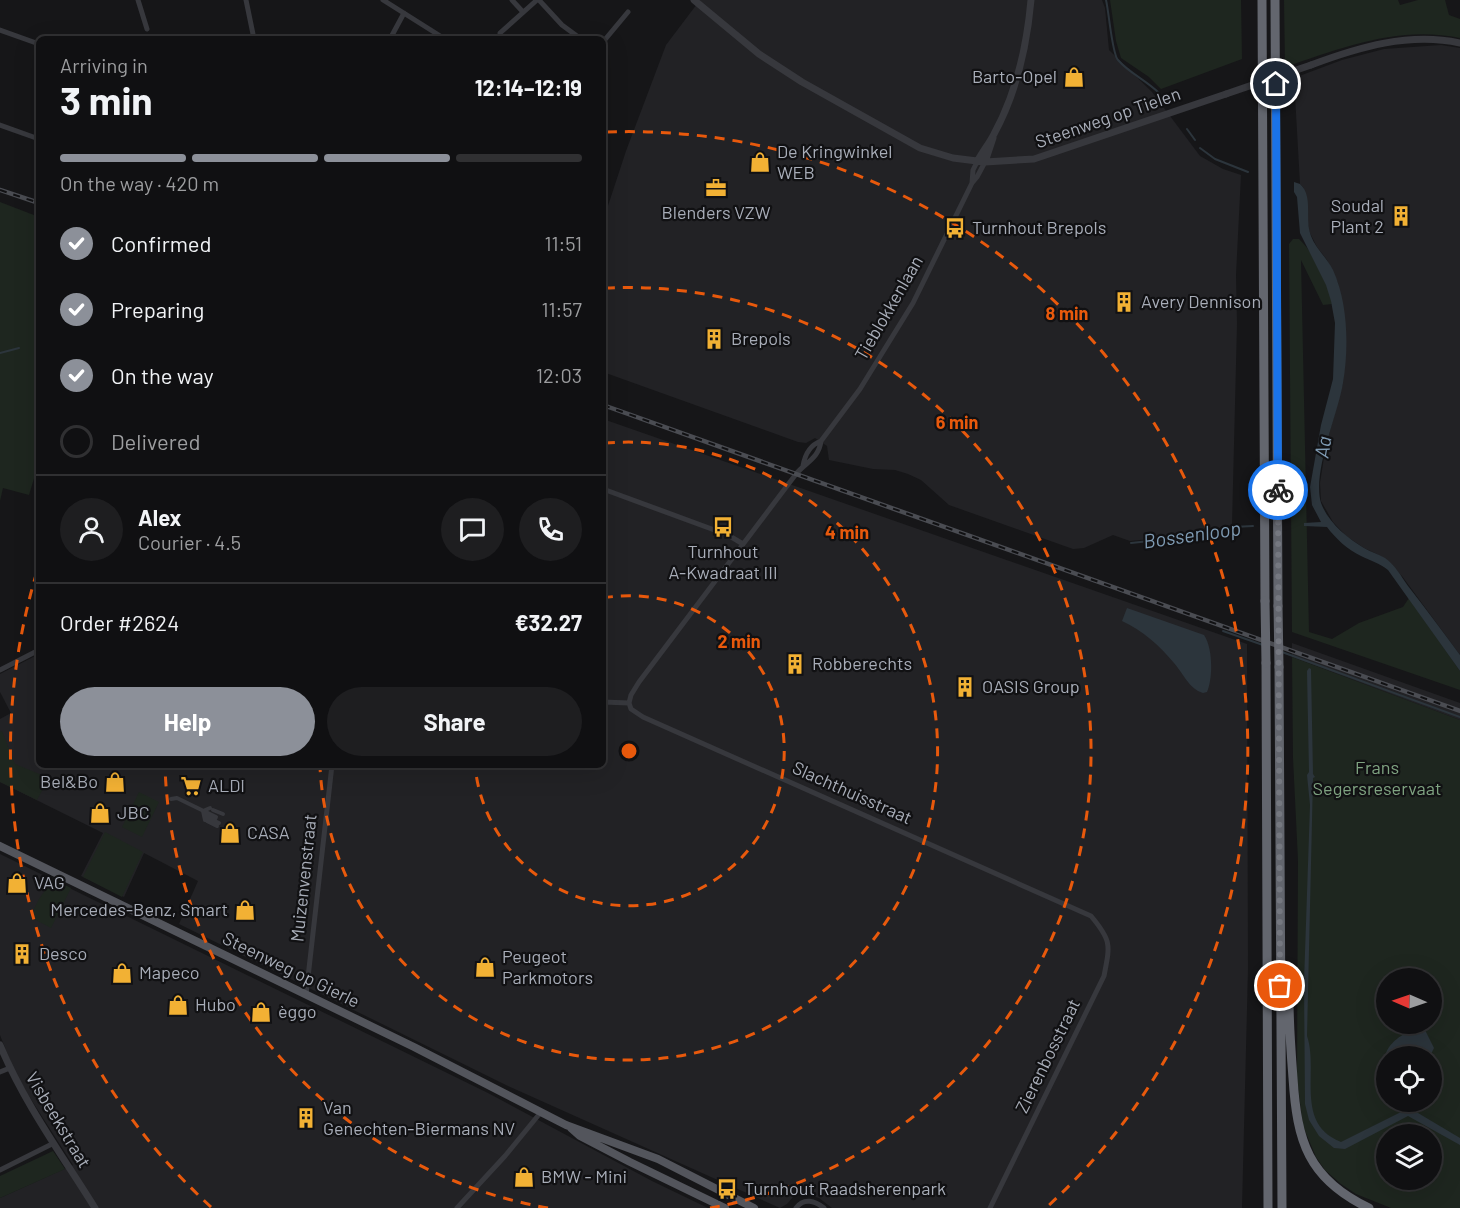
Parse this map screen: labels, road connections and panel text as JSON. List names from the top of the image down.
{
  "streets": {
    "main road": ["Steenweg op Gierle"],
    "street": [
      "Steenweg op Tielen",
      "Tieblokkenlaan",
      "Slachthuisstraat",
      "Muizenvenstraat",
      "Zierenbosstraat",
      "Visbeekstraat"
    ]
  },
  "crossings": [
    ["Steenweg op Tielen", "Tieblokkenlaan"],
    ["Tieblokkenlaan", "Slachthuisstraat"],
    ["Slachthuisstraat", "Zierenbosstraat"],
    ["Muizenvenstraat", "Steenweg op Gierle"]
  ],
  "water": ["Aa", "Bossenloop"],
  "parks": ["Frans Segersreservaat"],
  "places": {
    "shop": [
      "Barto-Opel",
      "De Kringwinkel WEB",
      "Bel&Bo",
      "JBC",
      "CASA",
      "VAG",
      "Mercedes-Benz, Smart",
      "Peugeot Parkmotors",
      "Mapeco",
      "Hubo",
      "èggo",
      "BMW - Mini"
    ],
    "office": ["Blenders VZW"],
    "building": [
      "Soudal Plant 2",
      "Avery Dennison",
      "Brepols",
      "Robberechts",
      "OASIS Group",
      "Desco",
      "Van Genechten-Biermans NV"
    ],
    "bus stop": ["Turnhout Brepols", "Turnhout A-Kwadraat III", "Turnhout Raadsherenpark"],
    "supermarket": ["ALDI"]
  },
  "north": "left",
  "page": {
    "heading": ["3 min", "Arriving in", "12:14–12:19"],
    "panel": [
      "Alex",
      "Courier · 4.5",
      "Order #2624",
      "€32.27"
    ],
    "bar": "On the way · 420 m",
    "list": [
      ["Confirmed", "11:51"],
      ["Preparing", "11:57"],
      ["On the way", "12:03"],
      "Delivered"
    ],
    "buttons": ["Help", "Share"]
  },
  "rings": [
    "8 min",
    "6 min",
    "4 min",
    "2 min"
  ]
}
